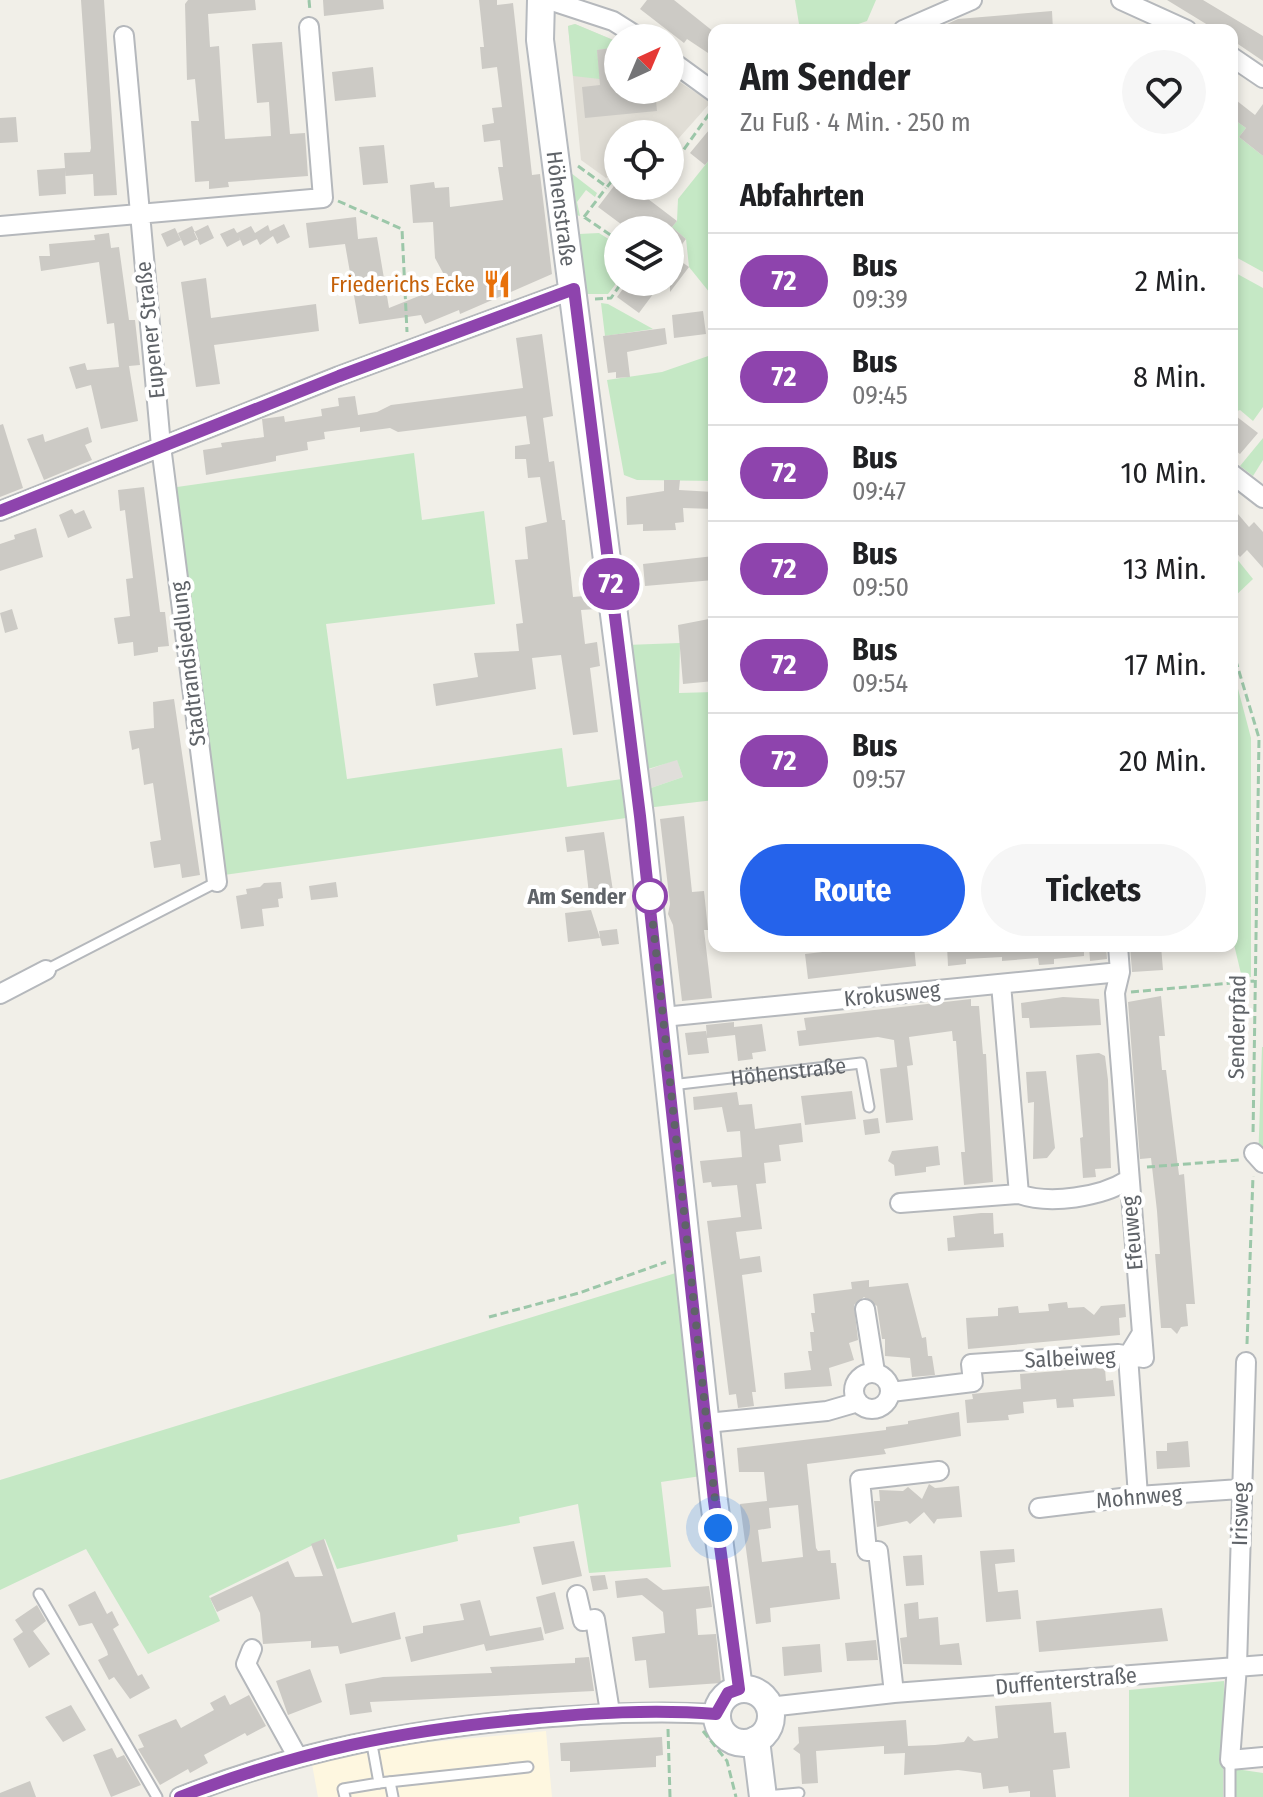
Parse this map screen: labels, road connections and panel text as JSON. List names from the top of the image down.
{
  "streets": {
    "street": [
      "Höhenstraße",
      "Eupener Straße",
      "Stadtrandsiedlung",
      "Krokusweg",
      "Efeuweg",
      "Salbeiweg",
      "Mohnweg",
      "Irisweg",
      "Duffenterstraße"
    ],
    "path": ["Senderpfad"]
  },
  "crossings": [
    ["Höhenstraße", "Krokusweg"],
    ["Höhenstraße", "Duffenterstraße"],
    ["Eupener Straße", "Stadtrandsiedlung"],
    ["Senderpfad", "Irisweg"],
    ["Efeuweg", "Salbeiweg"],
    ["Mohnweg", "Irisweg"],
    ["Irisweg", "Duffenterstraße"]
  ],
  "places": {
    "restaurant": ["Friederichs Ecke"],
    "other": ["Am Sender"]
  },
  "lines": ["bus line 72"],
  "north": "top right",
  "page": {
    "on_map": "72",
    "heading": [
      ["Am Sender", "Zu Fuß · 4 Min. · 250 m"],
      "Abfahrten"
    ],
    "list": [
      {
        "mark": "72",
        "name": "Bus",
        "note": "09:39",
        "value": "2 Min."
      },
      {
        "mark": "72",
        "name": "Bus",
        "note": "09:45",
        "value": "8 Min."
      },
      {
        "mark": "72",
        "name": "Bus",
        "note": "09:47",
        "value": "10 Min."
      },
      {
        "mark": "72",
        "name": "Bus",
        "note": "09:50",
        "value": "13 Min."
      },
      {
        "mark": "72",
        "name": "Bus",
        "note": "09:54",
        "value": "17 Min."
      },
      {
        "mark": "72",
        "name": "Bus",
        "note": "09:57",
        "value": "20 Min."
      }
    ],
    "buttons": ["Route", "Tickets"]
  }
}
